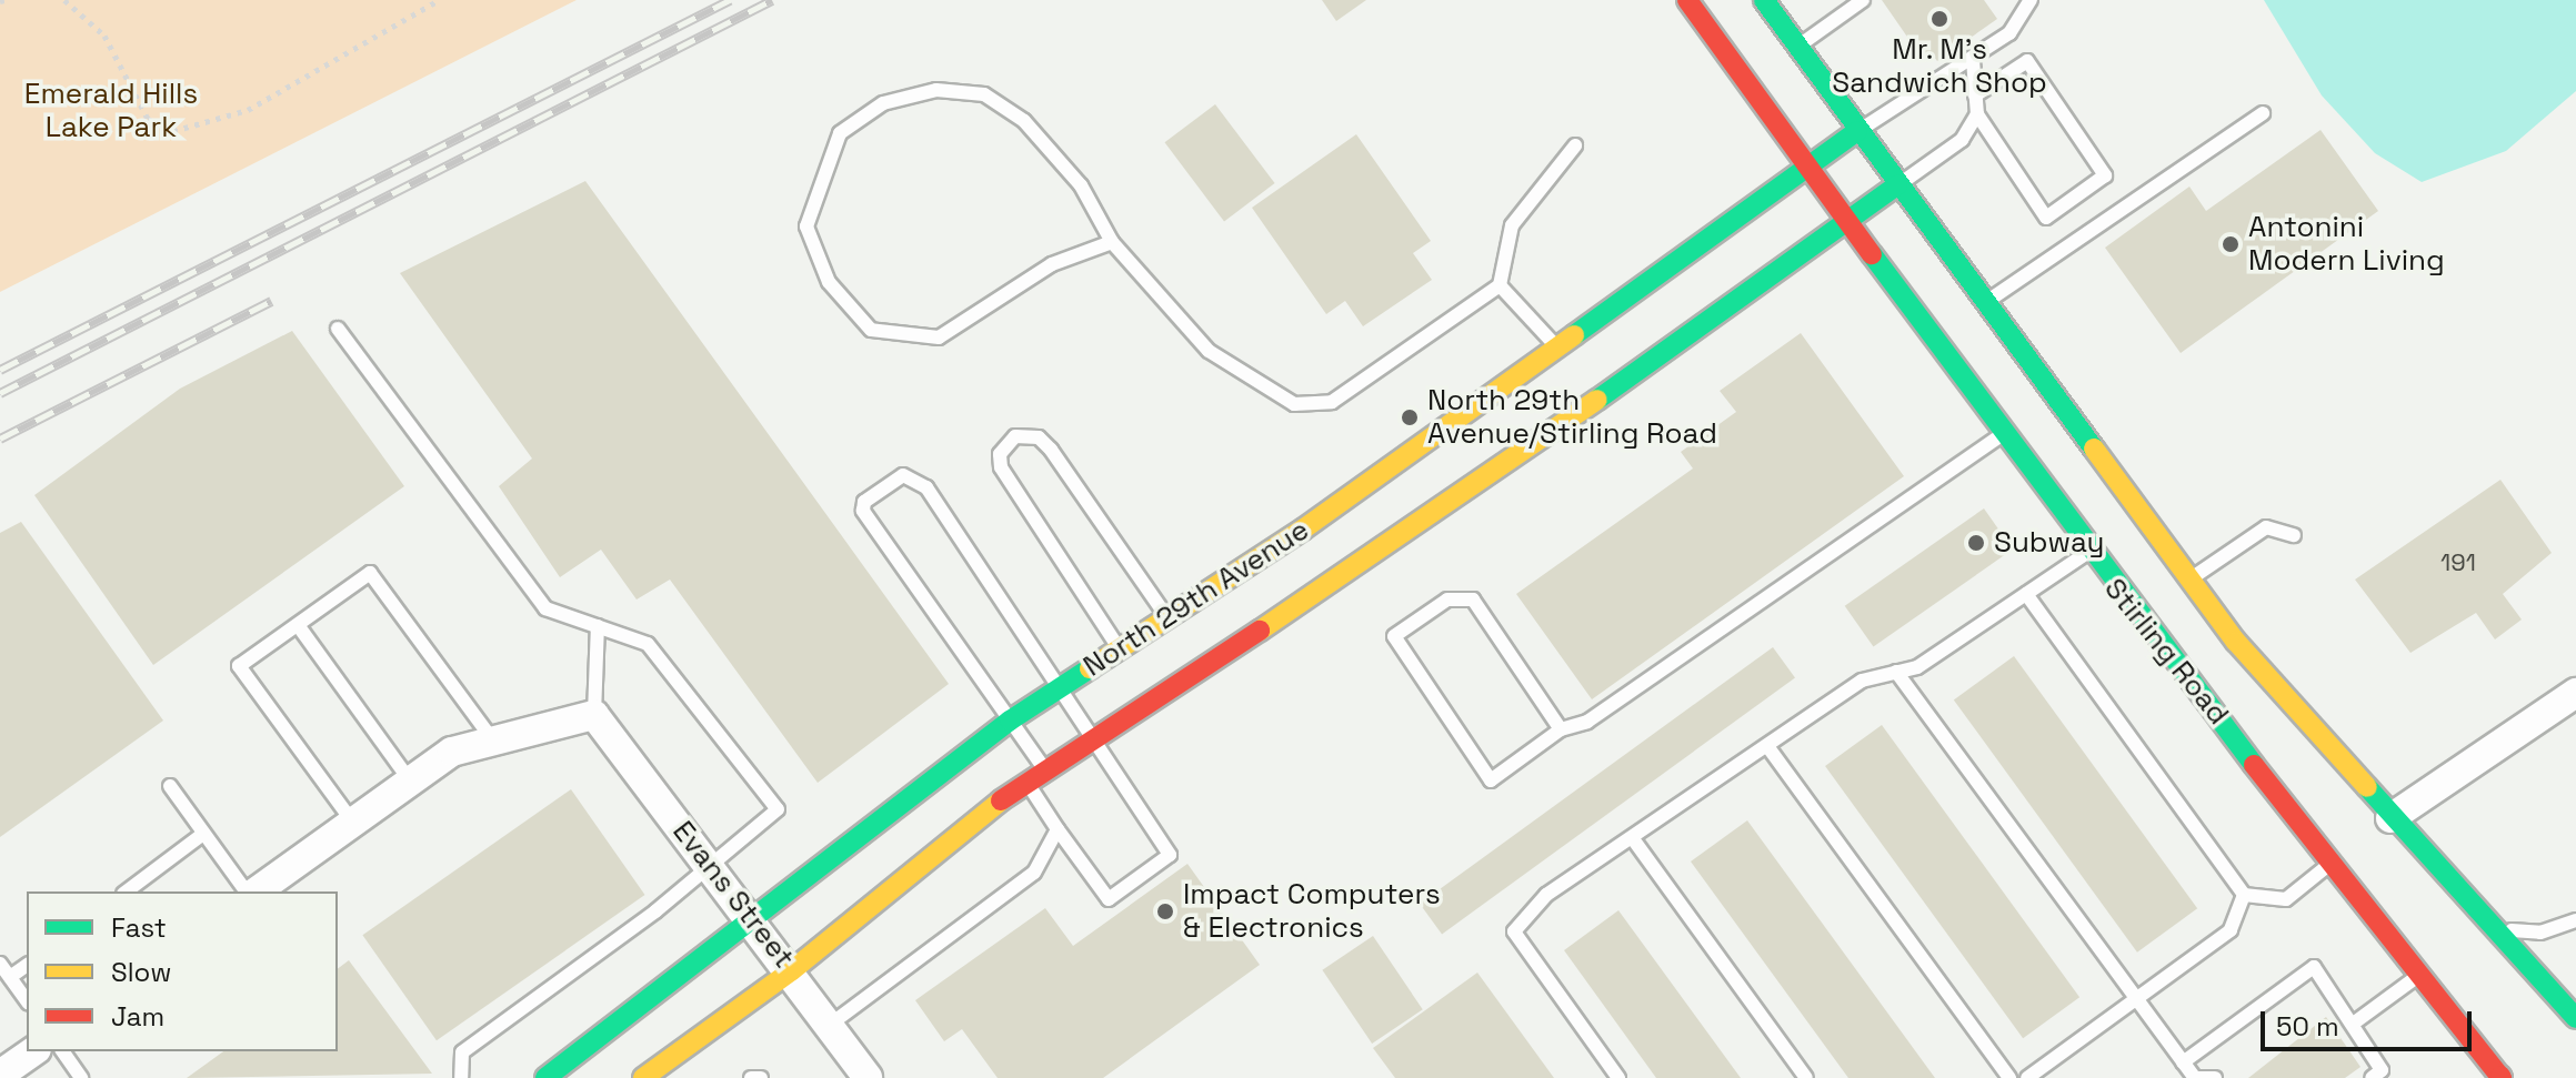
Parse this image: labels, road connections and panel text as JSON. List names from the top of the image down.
{
  "streets": {
    "street": ["North 29th Avenue", "Stirling Road", "Evans Street"]
  },
  "crossings": [
    ["North 29th Avenue", "Stirling Road"],
    ["North 29th Avenue", "Evans Street"]
  ],
  "parks": ["Emerald Hills Lake Park"],
  "places": [
    "Mr. M's Sandwich Shop",
    "Antonini Modern Living",
    "North 29th Avenue/Stirling Road",
    "Subway",
    "Impact Computers & Electronics"
  ],
  "house_numbers": ["191"],
  "legend": ["Fast", "Slow", "Jam"],
  "scale_bar": "50 m"
}
